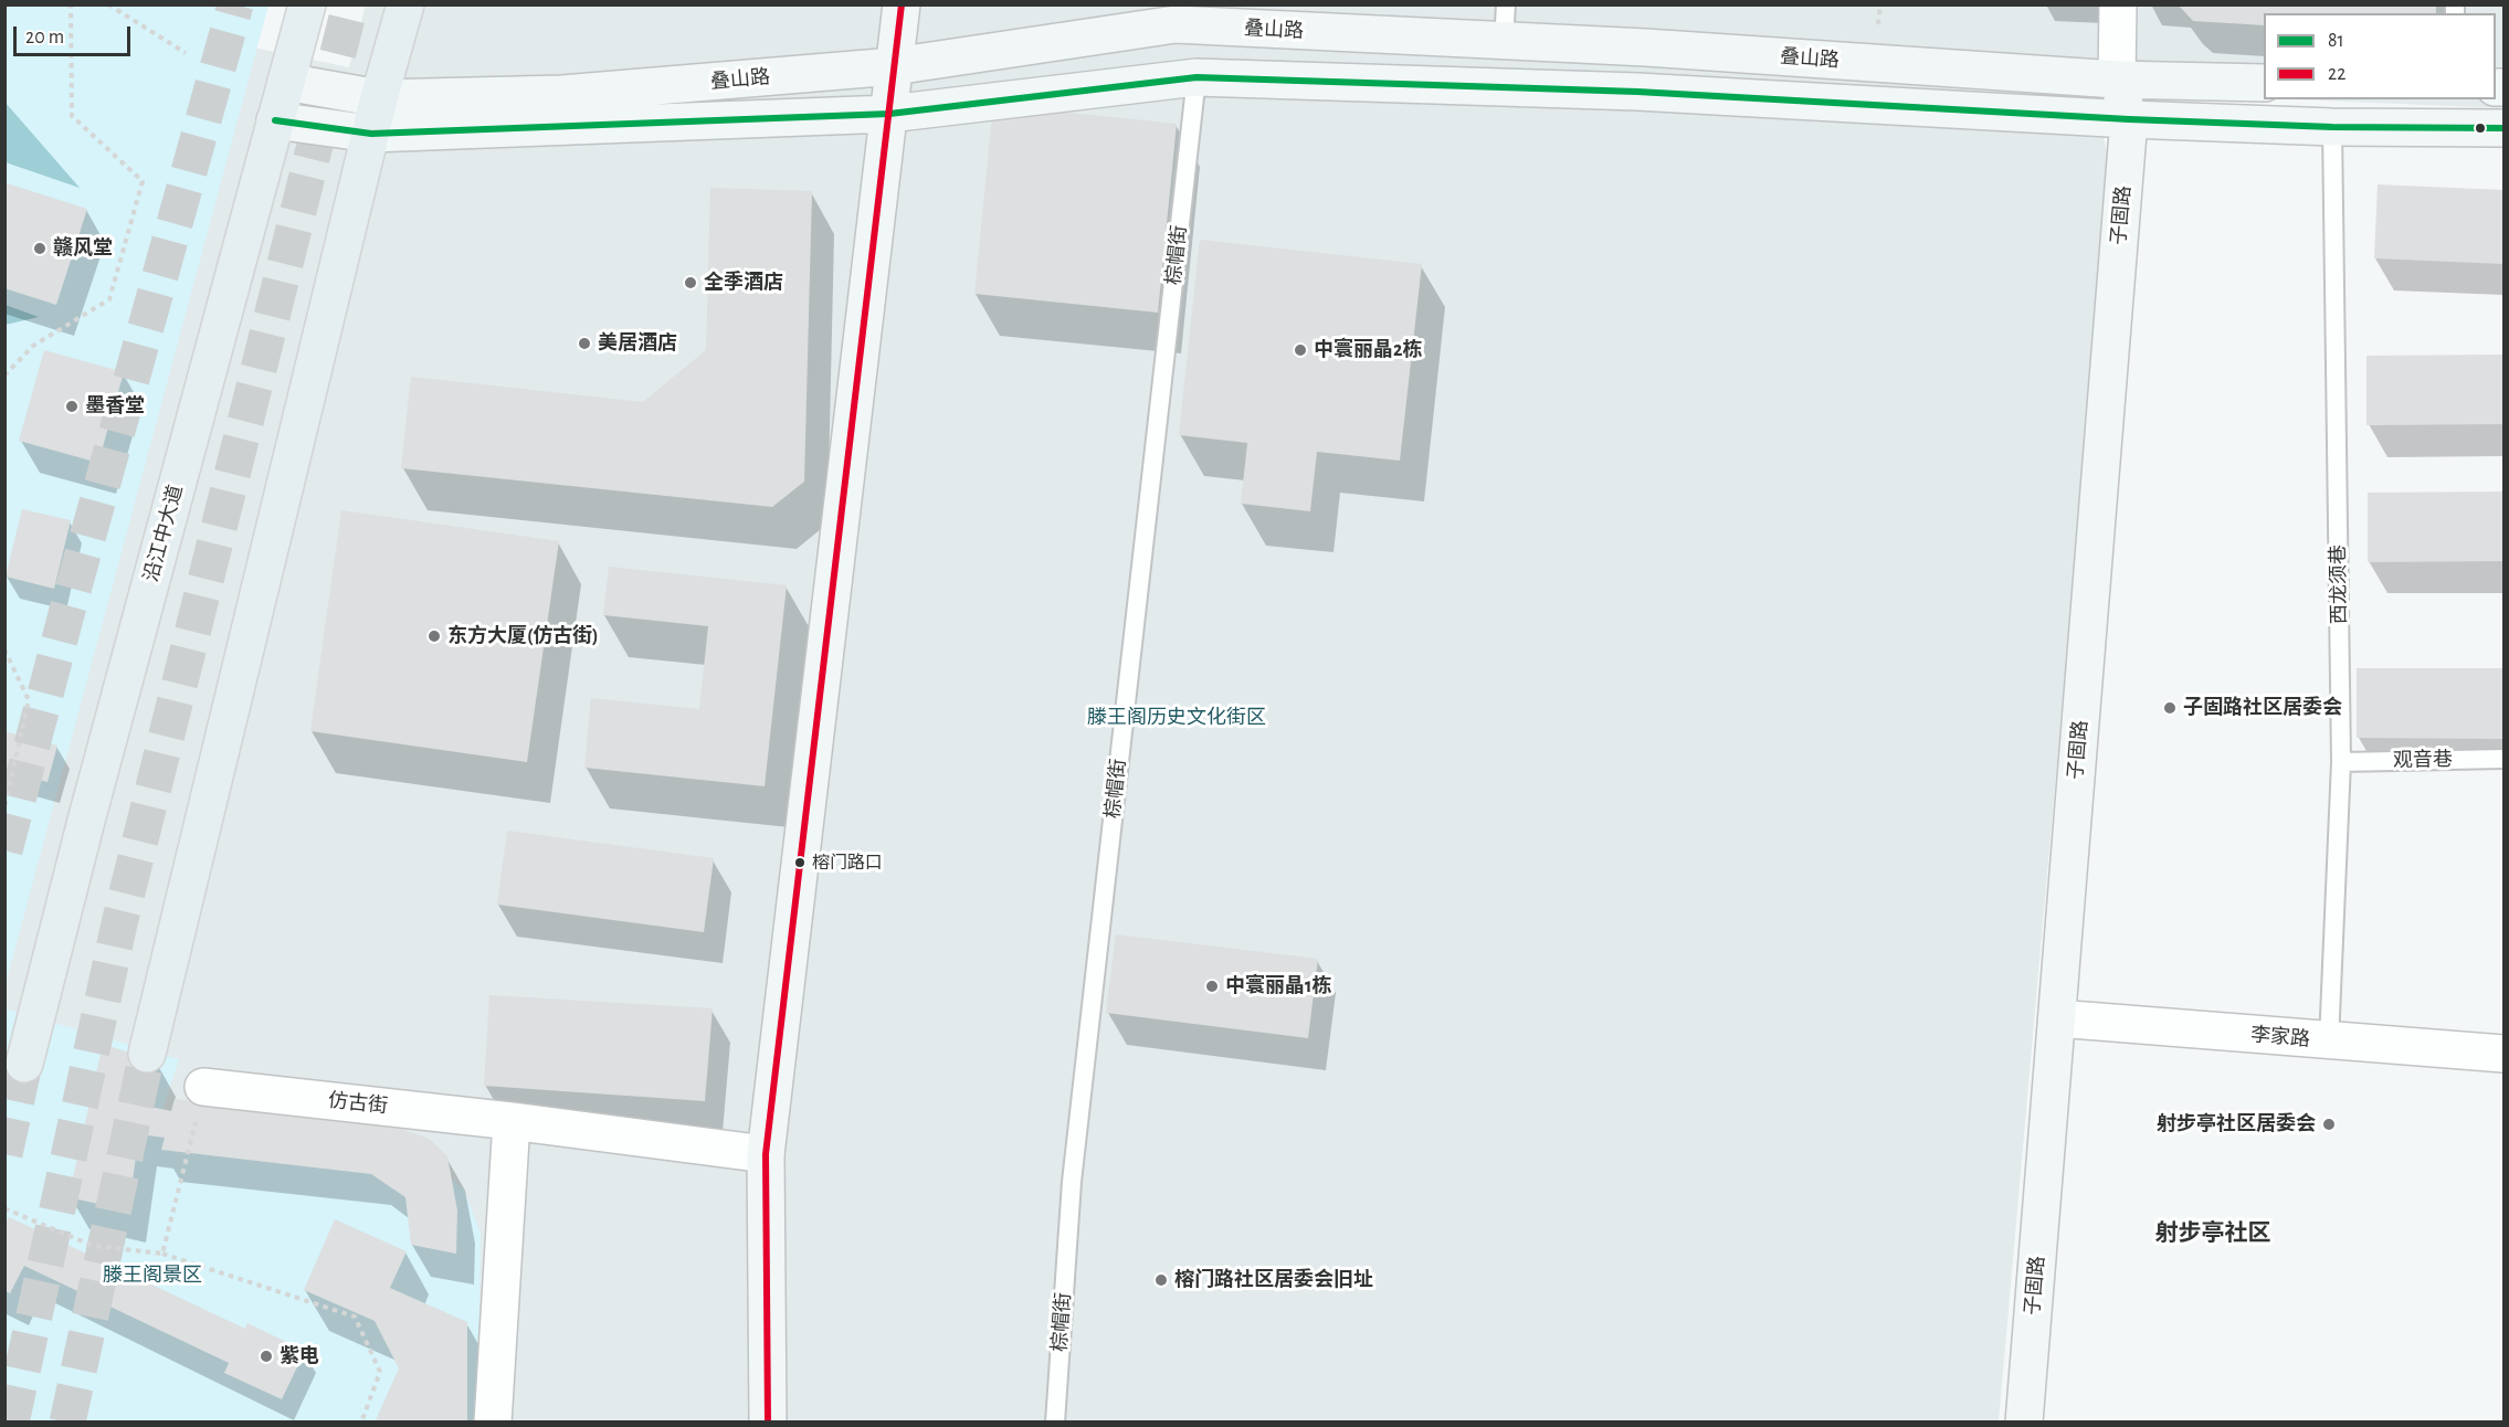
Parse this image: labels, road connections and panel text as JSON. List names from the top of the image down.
{
  "streets": {
    "main road": ["叠山路", "子固路", "沿江中大道"],
    "street": ["李家路", "仿古街"],
    "lane": ["棕帽街", "西龙须巷", "观音巷"]
  },
  "crossings": [
    ["叠山路", "子固路"],
    ["叠山路", "棕帽街"],
    ["叠山路", "沿江中大道"],
    ["叠山路", "西龙须巷"],
    ["子固路", "李家路"],
    ["西龙须巷", "观音巷"],
    ["西龙须巷", "李家路"]
  ],
  "districts": ["射步亭社区"],
  "parks": ["滕王阁历史文化街区", "滕王阁景区"],
  "places": [
    "赣风堂",
    "全季酒店",
    "美居酒店",
    "中寰丽晶2栋",
    "墨香堂",
    "东方大厦(仿古街)",
    "子固路社区居委会",
    "榕门路口",
    "中寰丽晶1栋",
    "射步亭社区居委会",
    "榕门路社区居委会旧址",
    "紫电"
  ],
  "lines": ["transit line 22", "transit line 81"],
  "legend": ["81", "22"],
  "scale_bar": "20 m"
}
